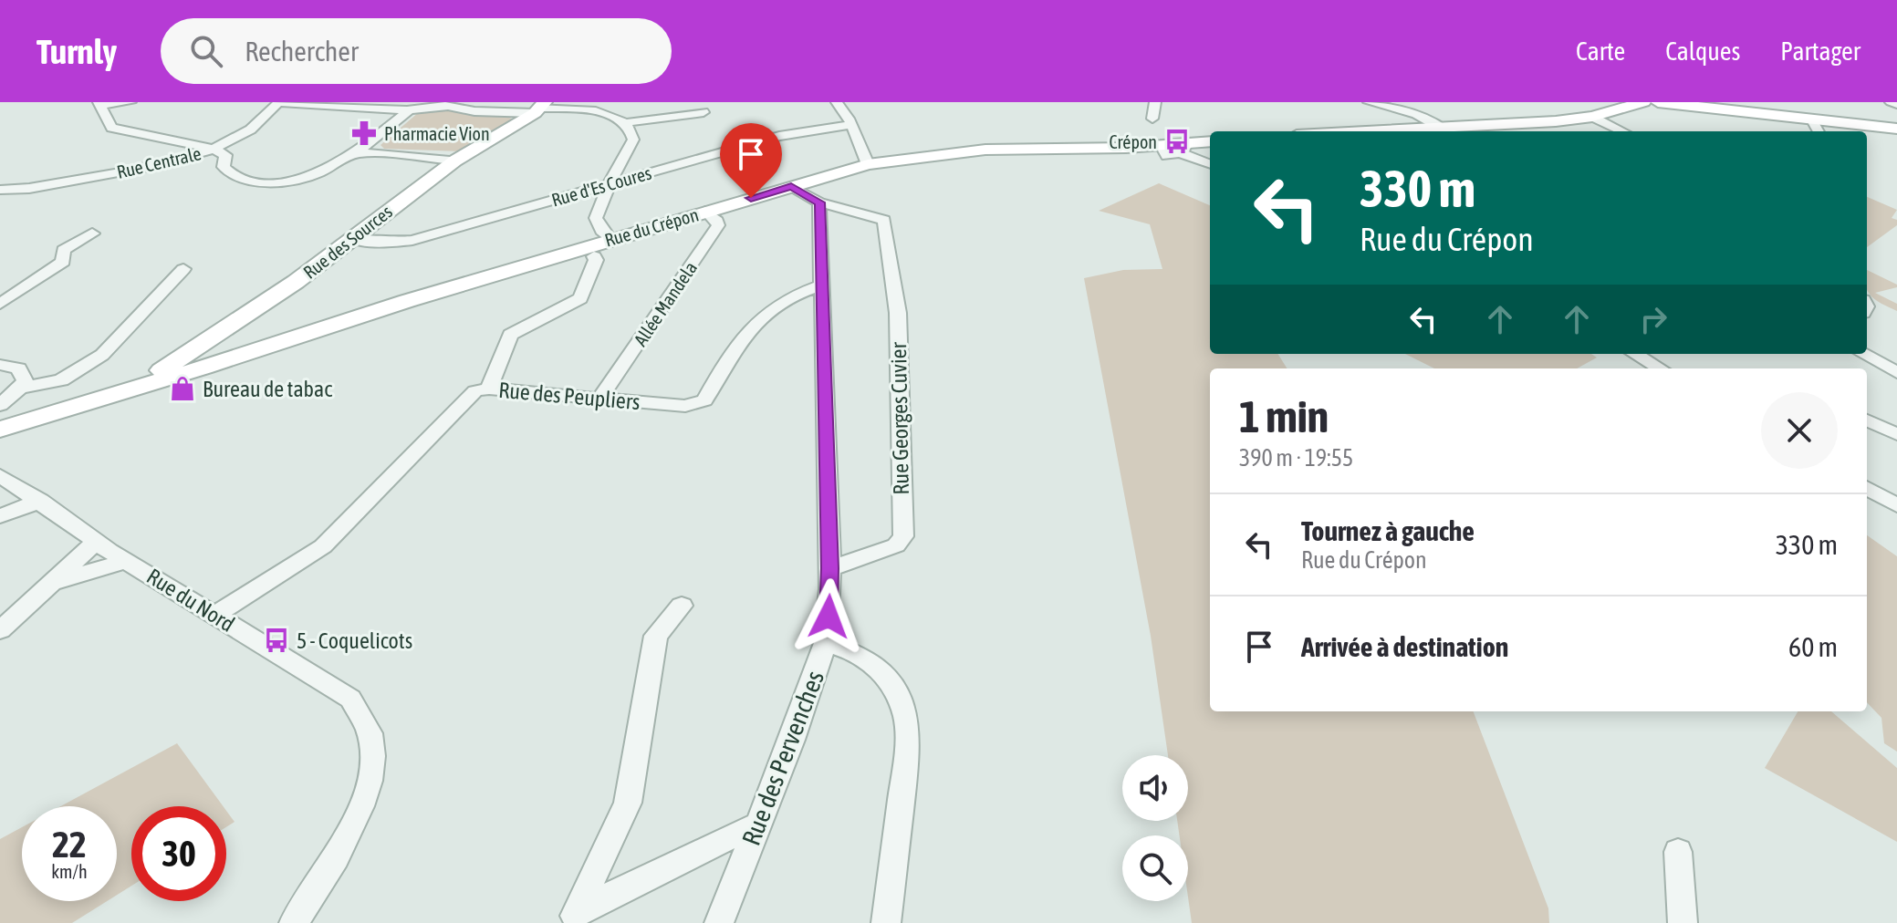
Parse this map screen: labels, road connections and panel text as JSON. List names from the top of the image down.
{
  "streets": {
    "street": [
      "Rue Centrale",
      "Rue d'Es Coures",
      "Rue du Crépon",
      "Rue des Sources",
      "Allée Mandela",
      "Rue des Peupliers",
      "Rue Georges Cuvier",
      "Rue du Nord",
      "Rue des Pervenches"
    ]
  },
  "crossings": [
    ["Rue d'Es Coures", "Rue des Sources"],
    ["Rue du Crépon", "Rue des Sources"],
    ["Rue du Crépon", "Allée Mandela"],
    ["Allée Mandela", "Rue des Peupliers"],
    ["Rue des Peupliers", "Rue du Nord"],
    ["Rue des Peupliers", "Rue des Pervenches"],
    ["Rue Georges Cuvier", "Rue des Pervenches"]
  ],
  "places": {
    "pharmacy": ["Pharmacie Vion"],
    "bus stop": ["Crépon", "5 - Coquelicots"],
    "shop": ["Bureau de tabac"]
  },
  "page": {
    "header": "Turnly",
    "search": "Rechercher",
    "nav": ["Carte", "Calques", "Partager"],
    "turn": ["330 m", "Rue du Crépon"],
    "heading": ["1 min", "390 m · 19:55"],
    "list": [
      {
        "name": "Tournez à gauche",
        "note": "Rue du Crépon",
        "value": "330 m"
      },
      {
        "name": "Arrivée à destination",
        "value": "60 m"
      }
    ],
    "speed": "22 km/h",
    "limit": "30"
  }
}
